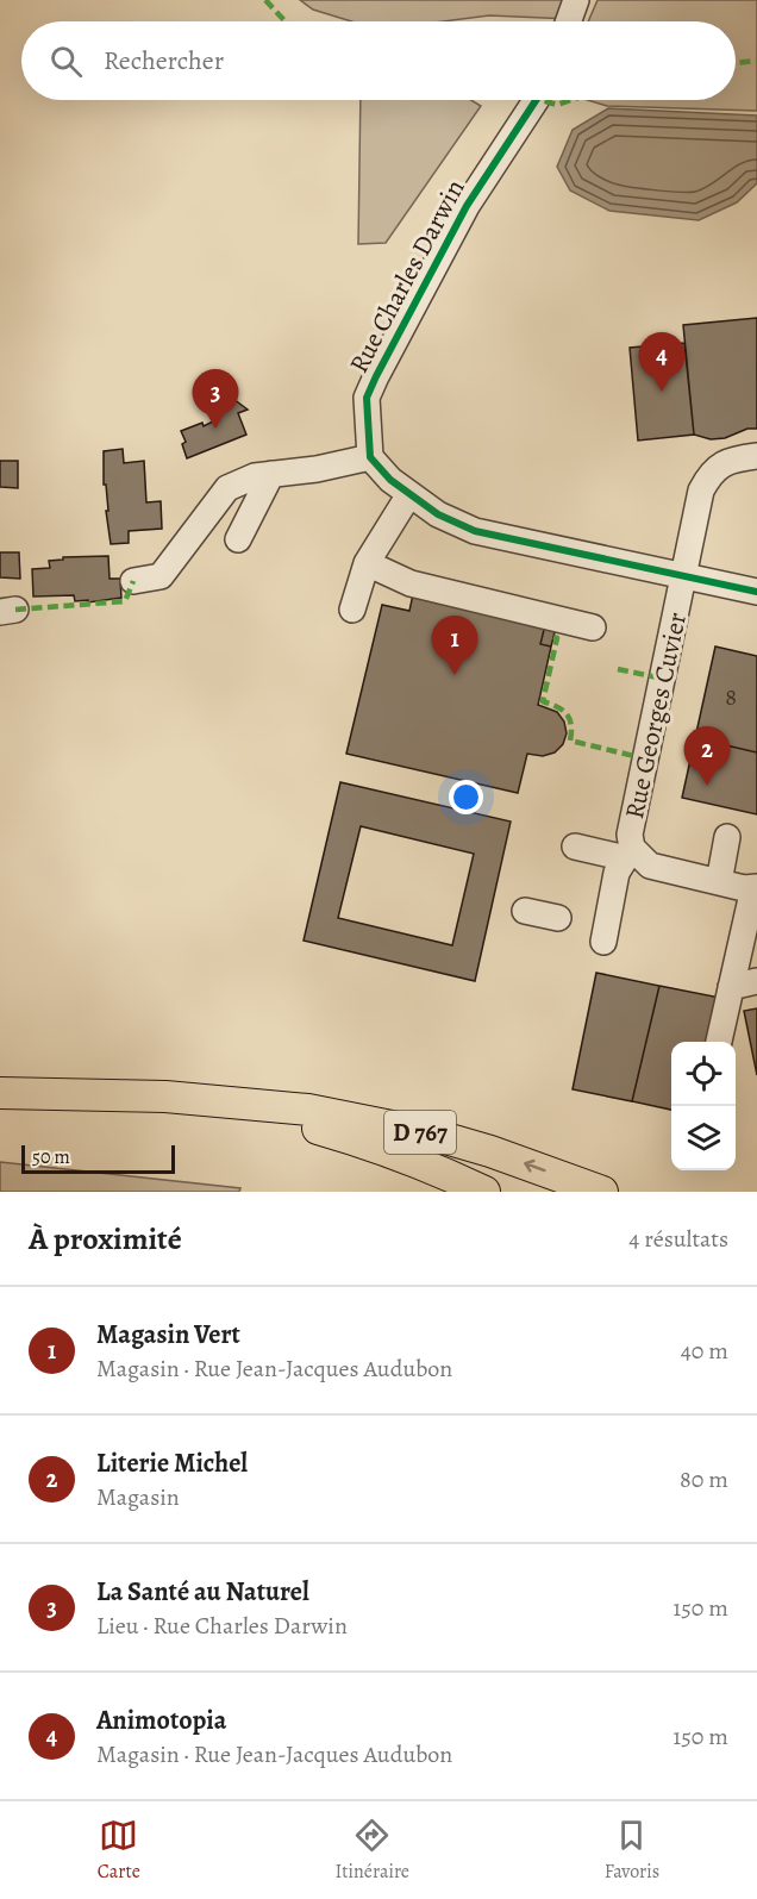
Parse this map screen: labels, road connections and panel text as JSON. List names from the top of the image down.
{
  "streets": {
    "main road": ["D 767"],
    "street": ["Rue Charles Darwin", "Rue Georges Cuvier"]
  },
  "house_numbers": ["8"],
  "scale_bar": "50 m",
  "page": {
    "search": "Rechercher",
    "pins": [
      "4",
      "3",
      "1",
      "2"
    ],
    "scale": "50 m",
    "heading": ["À proximité", "4 résultats"],
    "list": [
      {
        "mark": "1",
        "name": "Magasin Vert",
        "note": "Magasin · Rue Jean-Jacques Audubon",
        "value": "40 m"
      },
      {
        "mark": "2",
        "name": "Literie Michel",
        "note": "Magasin",
        "value": "80 m"
      },
      {
        "mark": "3",
        "name": "La Santé au Naturel",
        "note": "Lieu · Rue Charles Darwin",
        "value": "150 m"
      },
      {
        "mark": "4",
        "name": "Animotopia",
        "note": "Magasin · Rue Jean-Jacques Audubon",
        "value": "150 m"
      }
    ],
    "nav": ["Carte", "Itinéraire", "Favoris"]
  }
}
